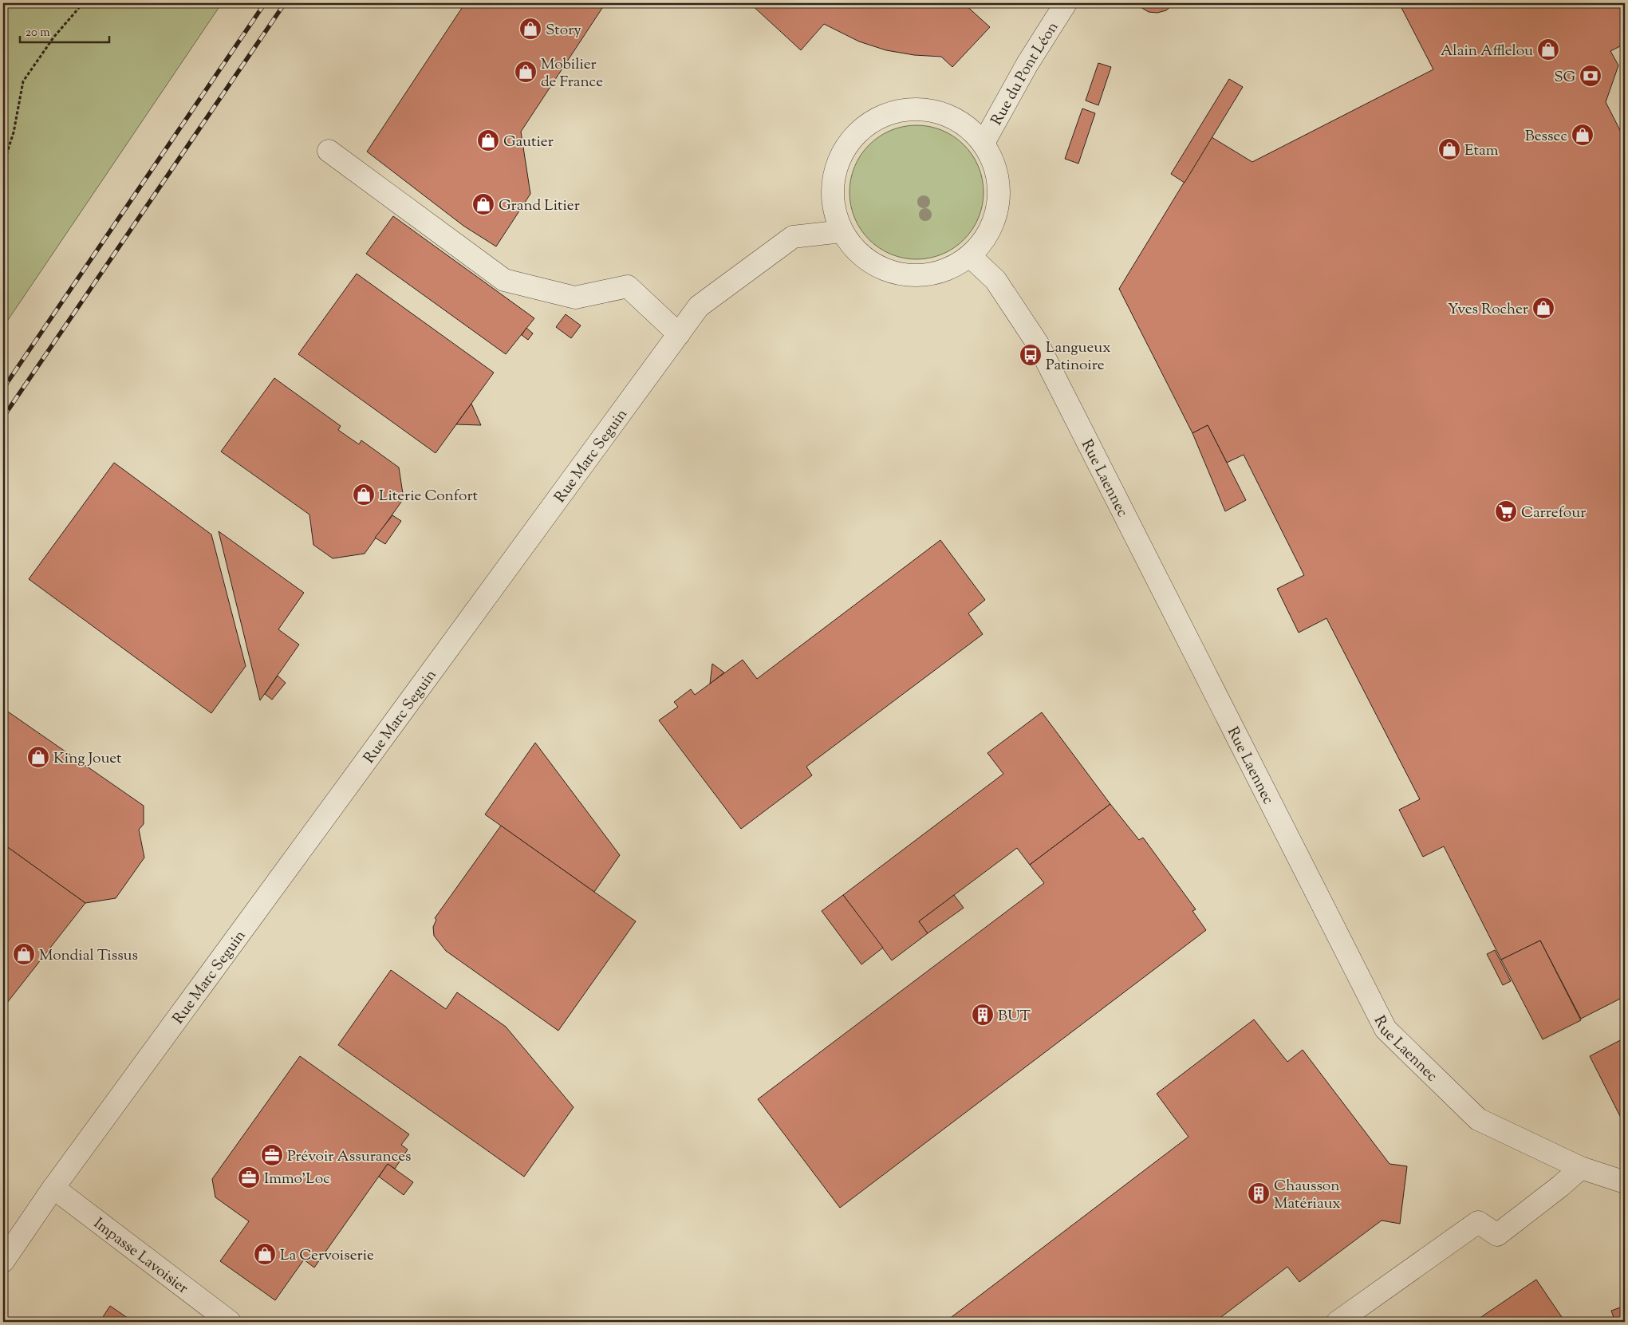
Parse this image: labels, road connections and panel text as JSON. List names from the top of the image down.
{
  "streets": {
    "street": [
      "Rue du Pont Léon",
      "Rue Marc Seguin",
      "Rue Laennec",
      "Impasse Lavoisier"
    ]
  },
  "crossings": [
    ["Rue Marc Seguin", "Impasse Lavoisier"]
  ],
  "places": {
    "shop": [
      "Story",
      "Alain Afflelou",
      "Mobilier de France",
      "Bessec",
      "Gautier",
      "Etam",
      "Grand Litier",
      "Yves Rocher",
      "Literie Confort",
      "King Jouet",
      "Mondial Tissus",
      "La Cervoiserie"
    ],
    "bank": ["SG"],
    "bus stop": ["Langueux Patinoire"],
    "supermarket": ["Carrefour"],
    "building": ["BUT", "Chausson Matériaux"],
    "office": ["Prévoir Assurances", "Immo'Loc"]
  },
  "scale_bar": "20 m"
}
